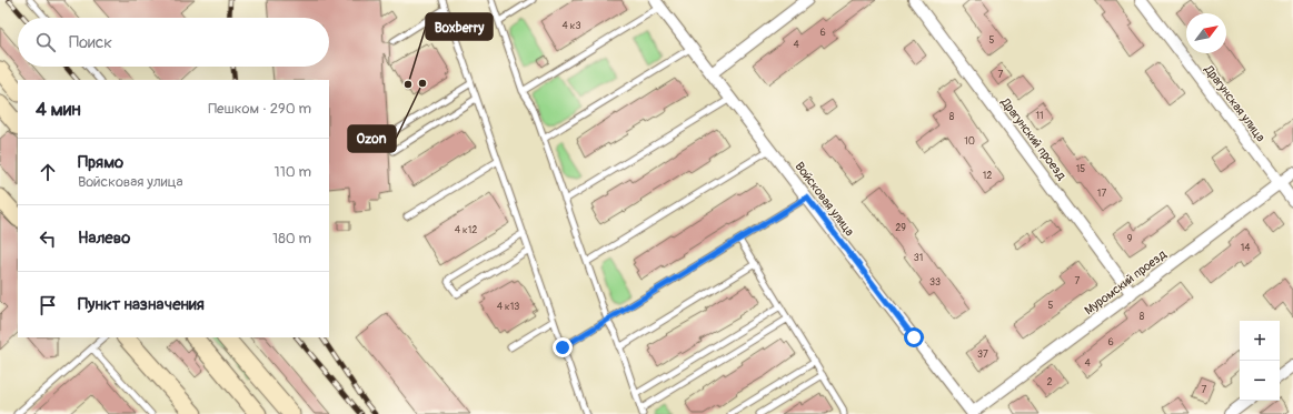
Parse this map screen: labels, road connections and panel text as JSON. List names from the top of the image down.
{
  "streets": {
    "street": [
      "Драгунская улица",
      "Драгунский проезд",
      "Войсковая улица",
      "Муромский проезд"
    ]
  },
  "crossings": [
    ["Драгунская улица", "Муромский проезд"],
    ["Драгунский проезд", "Муромский проезд"],
    ["Войсковая улица", "Муромский проезд"]
  ],
  "places": ["Ozon", "Boxberry"],
  "house_numbers": [
    "4 к3",
    "6",
    "5",
    "4",
    "7",
    "11",
    "8",
    "10",
    "15",
    "12",
    "17",
    "29",
    "4 к12",
    "9",
    "14",
    "31",
    "7",
    "33",
    "5",
    "4 к13",
    "8",
    "6",
    "37",
    "4",
    "2",
    "7"
  ],
  "north": "top right",
  "page": {
    "search": "Поиск",
    "heading": ["4 мин", "Пешком · 290 m"],
    "list": [
      ["Прямо", "Войсковая улица", "110 m"],
      ["Налево", "180 m"],
      "Пункт назначения"
    ],
    "map_buttons": ["+", "−"]
  }
}
